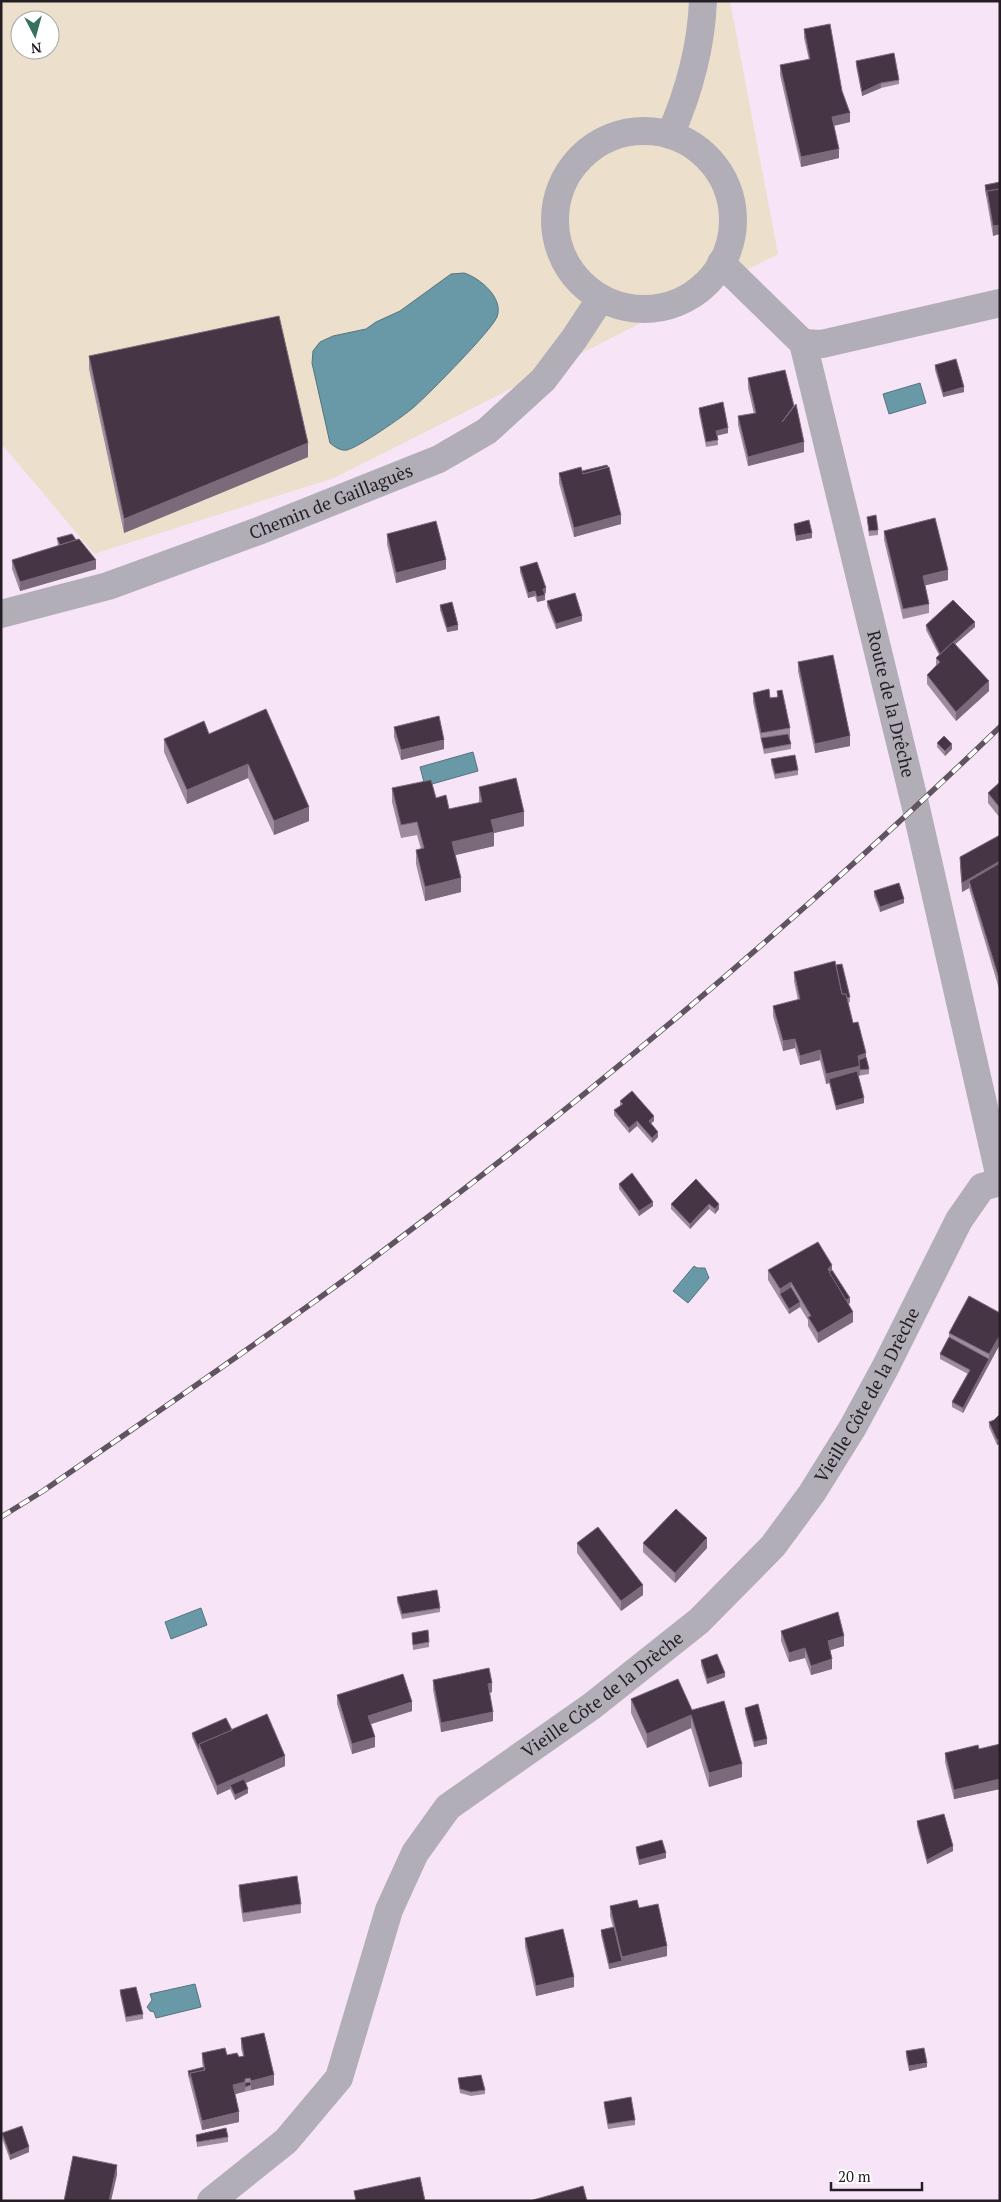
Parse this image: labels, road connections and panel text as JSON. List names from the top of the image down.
{
  "streets": {
    "street": ["Chemin de Gaillaguès", "Route de la Drêche", "Vieille Côte de la Drèche"]
  },
  "scale_bar": "20 m",
  "north": "bottom"
}
